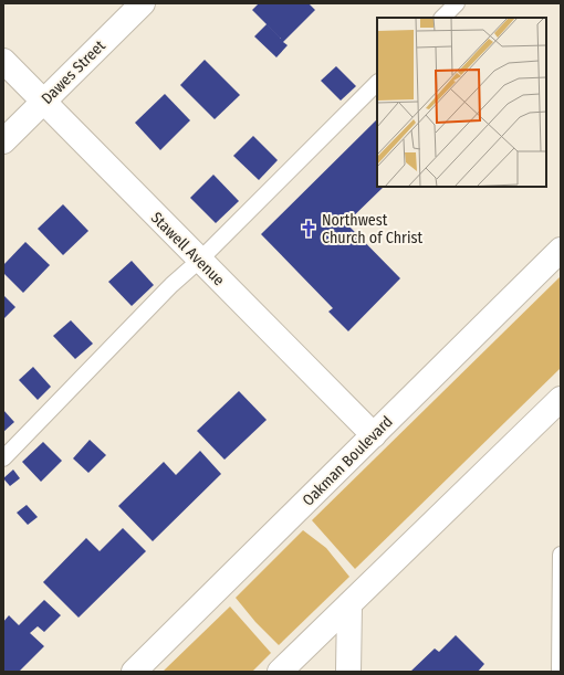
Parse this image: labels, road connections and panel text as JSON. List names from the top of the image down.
{
  "streets": {
    "street": ["Dawes Street", "Stawell Avenue", "Oakman Boulevard"]
  },
  "crossings": [
    ["Dawes Street", "Stawell Avenue"],
    ["Stawell Avenue", "Oakman Boulevard"]
  ],
  "places": {
    "church": ["Northwest Church of Christ"]
  }
}
